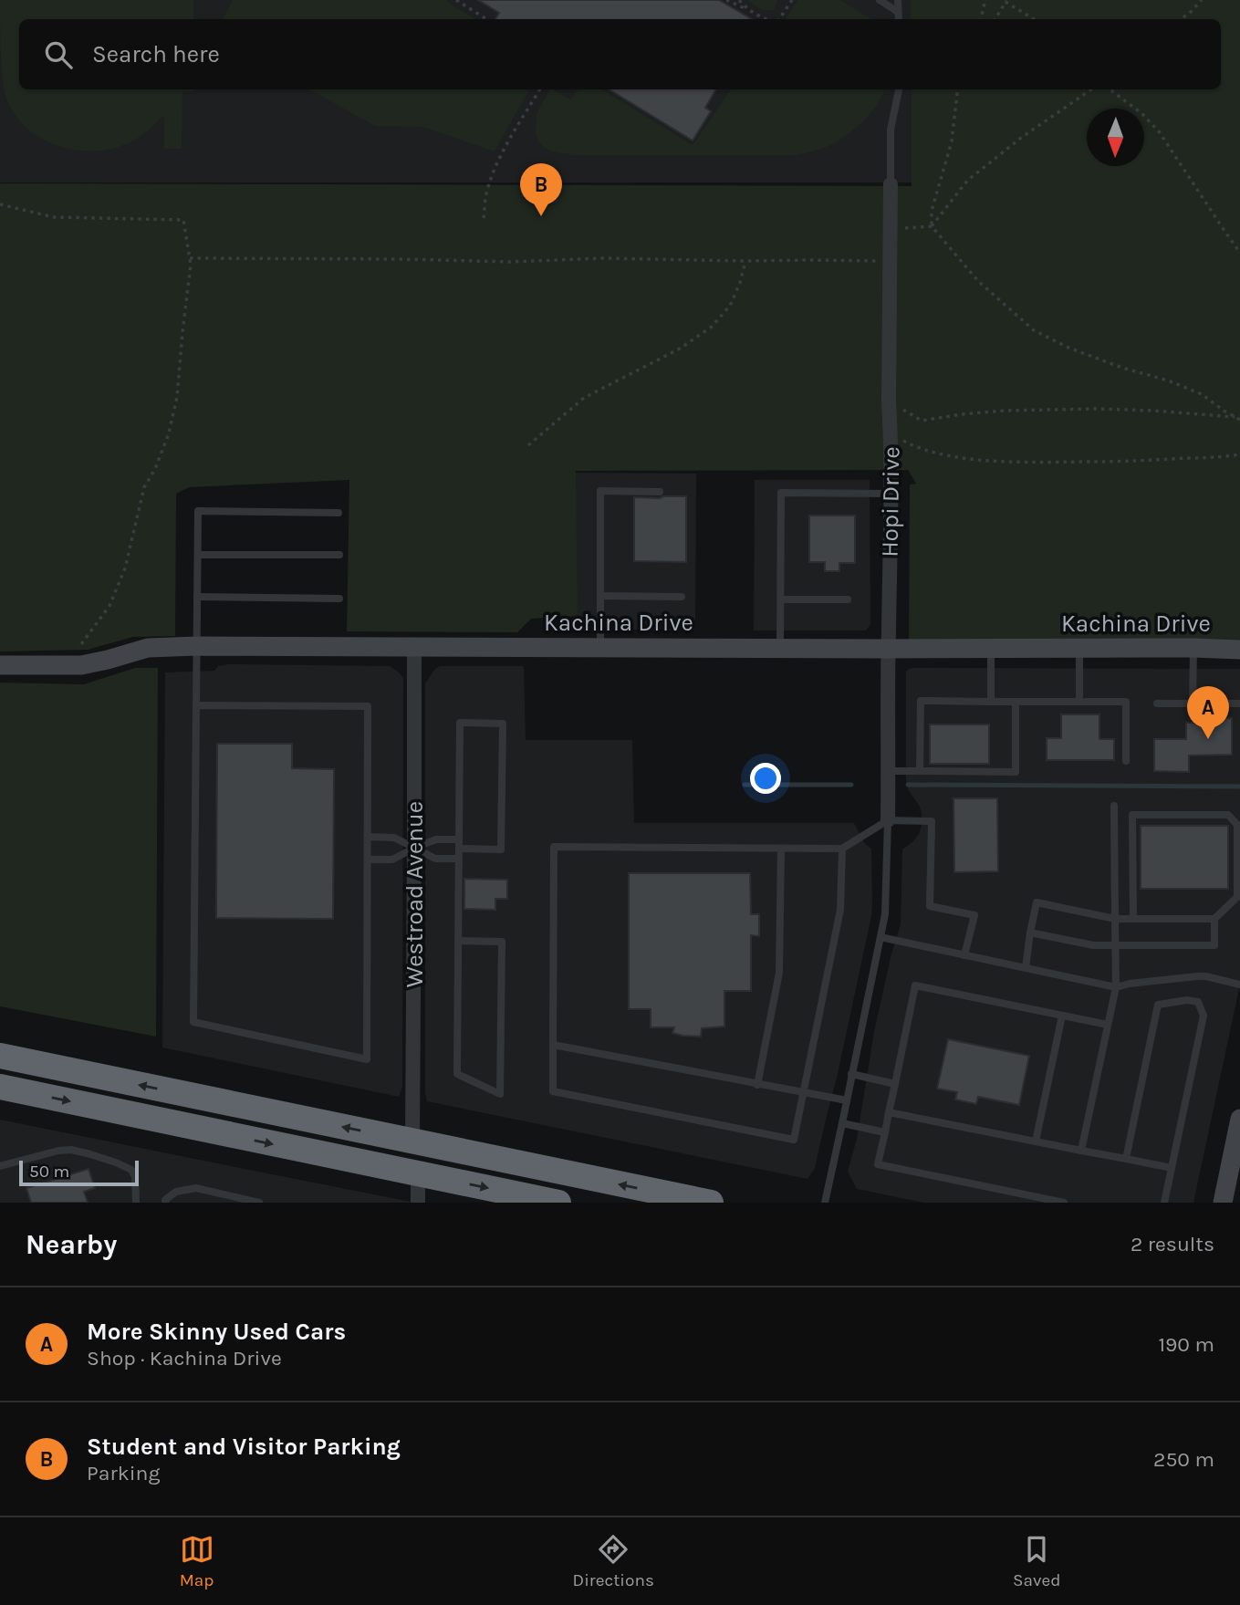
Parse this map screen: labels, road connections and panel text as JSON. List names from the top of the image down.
{
  "streets": {
    "street": ["Hopi Drive", "Kachina Drive", "Westroad Avenue"]
  },
  "crossings": [
    ["Hopi Drive", "Kachina Drive"],
    ["Kachina Drive", "Westroad Avenue"]
  ],
  "scale_bar": "50 m",
  "north": "bottom",
  "page": {
    "search": "Search here",
    "pins": ["B", "A"],
    "scale": "50 m",
    "heading": ["Nearby", "2 results"],
    "list": [
      {
        "mark": "A",
        "name": "More Skinny Used Cars",
        "note": "Shop · Kachina Drive",
        "value": "190 m"
      },
      {
        "mark": "B",
        "name": "Student and Visitor Parking",
        "note": "Parking",
        "value": "250 m"
      }
    ],
    "nav": ["Map", "Directions", "Saved"]
  }
}
